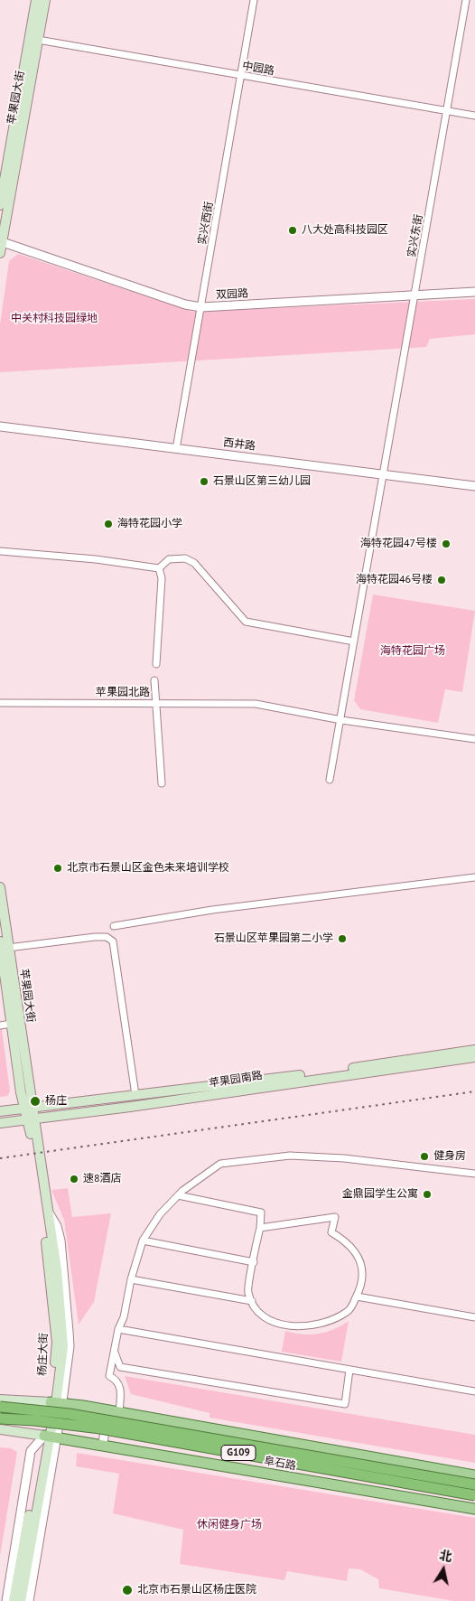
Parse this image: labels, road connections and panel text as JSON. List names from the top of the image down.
{
  "streets": {
    "highway": ["G109", "阜石路"],
    "main road": ["苹果园大街", "苹果园南路", "杨庄大街"],
    "street": [
      "中园路",
      "实兴西街",
      "实兴东街",
      "双园路",
      "西井路",
      "苹果园北路"
    ]
  },
  "crossings": [
    ["中园路", "苹果园大街"],
    ["中园路", "实兴西街"],
    ["中园路", "实兴东街"],
    ["苹果园大街", "双园路"],
    ["苹果园大街", "苹果园南路"],
    ["苹果园大街", "杨庄大街"],
    ["实兴西街", "双园路"],
    ["实兴西街", "西井路"],
    ["实兴东街", "双园路"],
    ["实兴东街", "西井路"],
    ["实兴东街", "苹果园北路"],
    ["苹果园南路", "杨庄大街"],
    ["杨庄大街", "阜石路"]
  ],
  "parks": ["中关村科技园绿地", "海特花园广场", "休闲健身广场"],
  "places": [
    "八大处高科技园区",
    "石景山区第三幼儿园",
    "海特花园小学",
    "海特花园47号楼",
    "海特花园46号楼",
    "北京市石景山区金色未来培训学校",
    "石景山区苹果园第二小学",
    "杨庄",
    "健身房",
    "速8酒店",
    "金鼎园学生公寓",
    "北京市石景山区杨庄医院"
  ],
  "north": "top"
}
